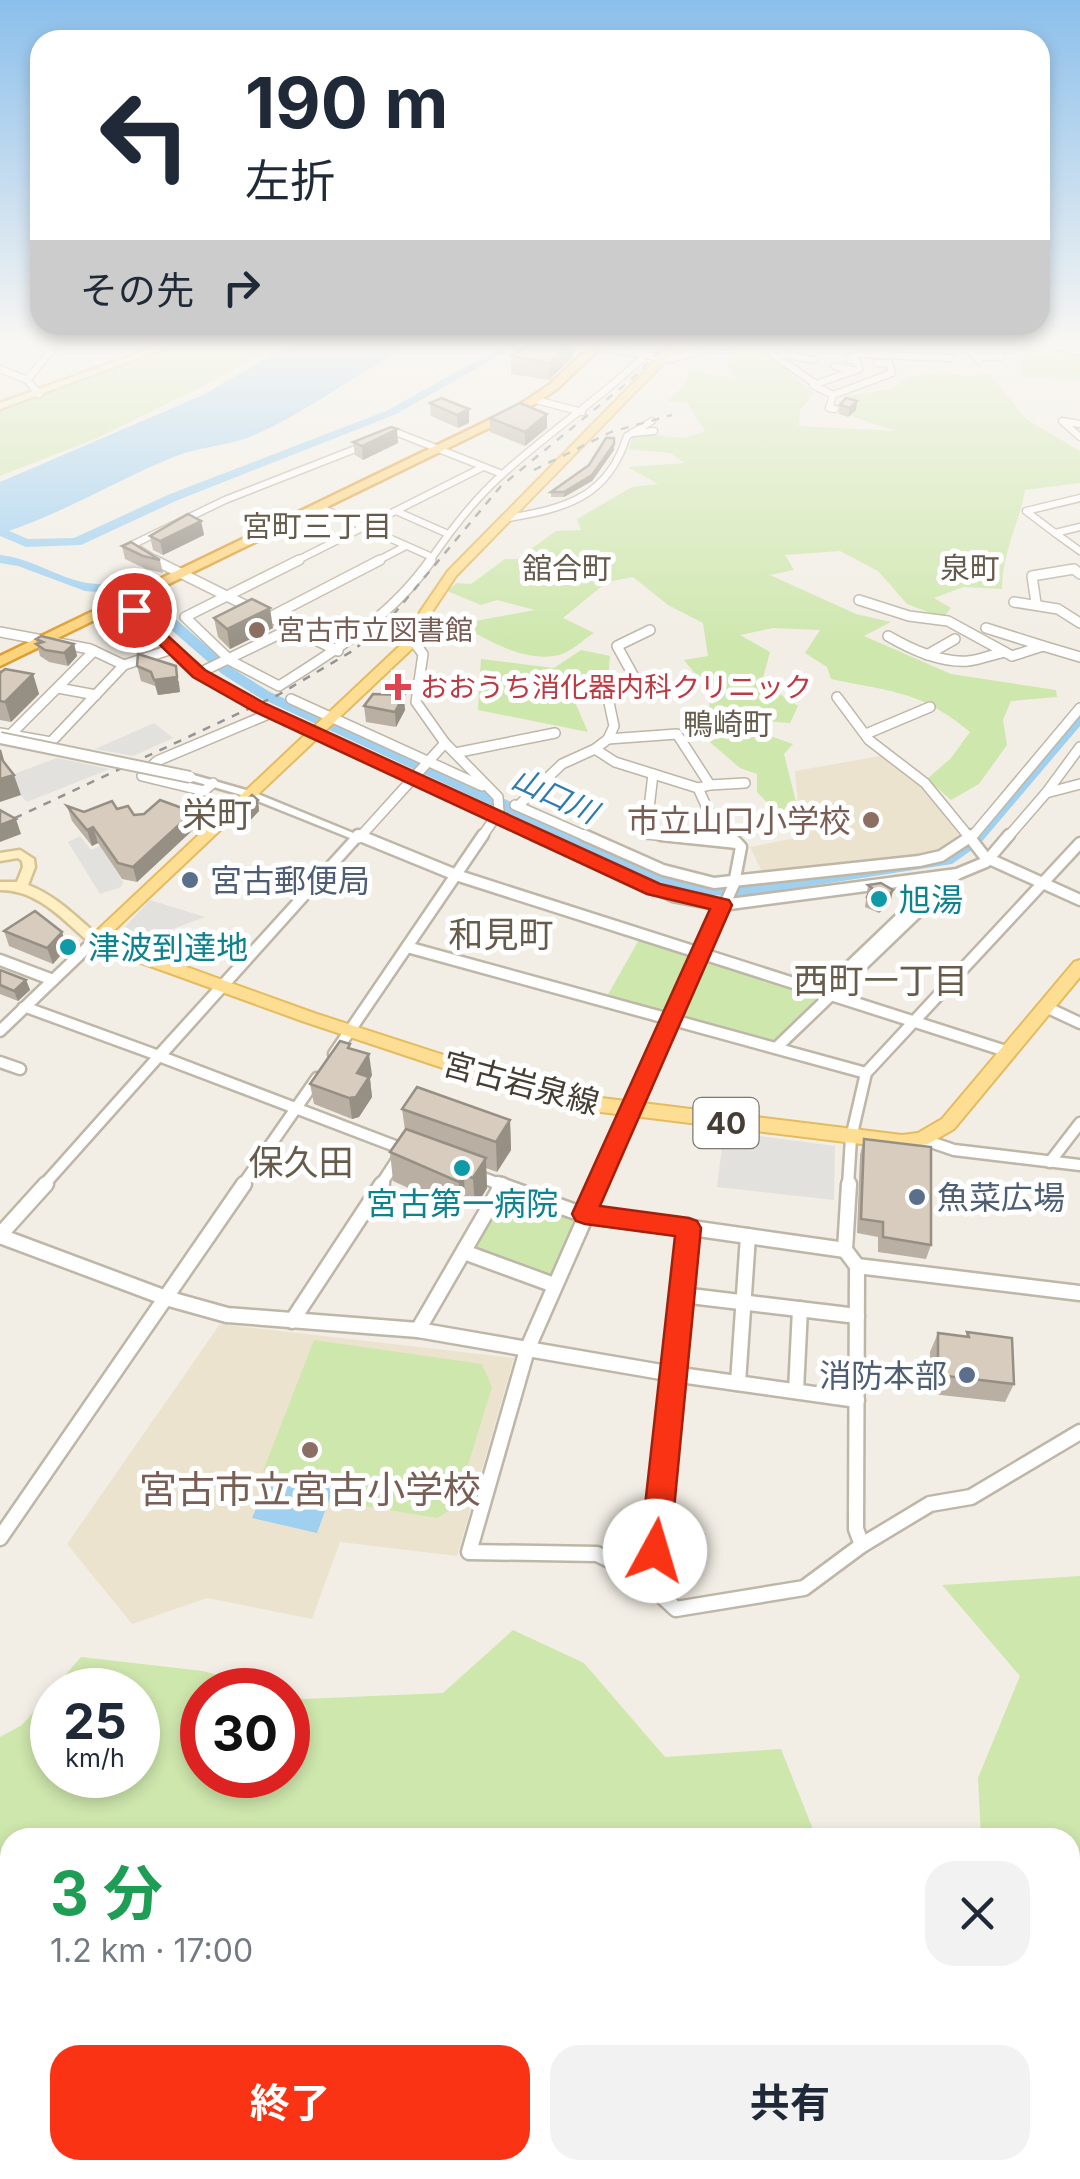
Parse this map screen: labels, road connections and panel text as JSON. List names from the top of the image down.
{
  "streets": {
    "main road": ["宮古岩泉線", "40"]
  },
  "crossings": [
    ["宮古岩泉線", "40"]
  ],
  "districts": [
    "宮町三丁目",
    "舘合町",
    "泉町",
    "鴨崎町",
    "栄町",
    "和見町",
    "西町一丁目",
    "保久田"
  ],
  "water": ["山口川"],
  "places": {
    "other": [
      "宮古市立図書館",
      "市立山口小学校",
      "宮古郵便局",
      "旭湯",
      "津波到達地",
      "宮古第一病院",
      "魚菜広場",
      "消防本部",
      "宮古市立宮古小学校"
    ],
    "health": ["おおうち消化器内科クリニック"]
  },
  "page": {
    "turn": ["190 m", "左折"],
    "then": "その先",
    "speed": "25 km/h",
    "limit": "30",
    "heading": ["3 分", "1.2 km · 17:00"],
    "buttons": ["終了", "共有"]
  }
}
